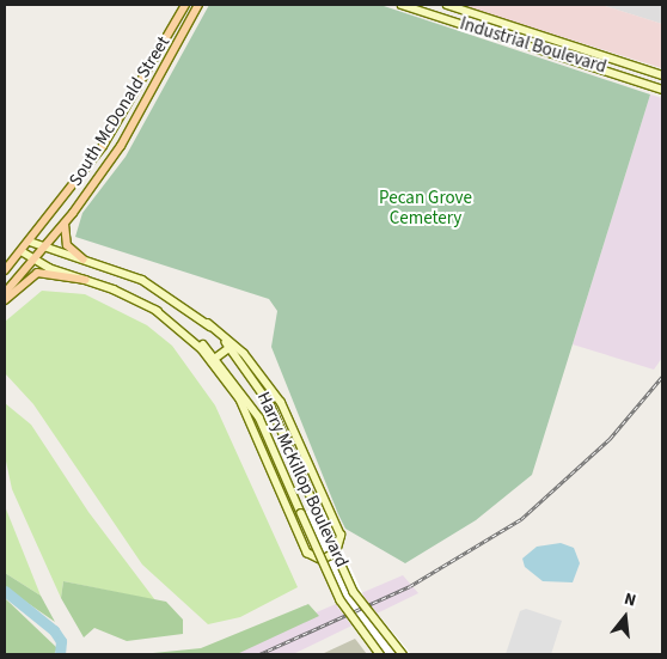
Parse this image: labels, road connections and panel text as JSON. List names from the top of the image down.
{
  "streets": {
    "main road": ["Industrial Boulevard", "South McDonald Street", "Harry McKillop Boulevard"]
  },
  "crossings": [
    ["South McDonald Street", "Harry McKillop Boulevard"]
  ],
  "parks": ["Pecan Grove Cemetery"],
  "north": "top"
}
